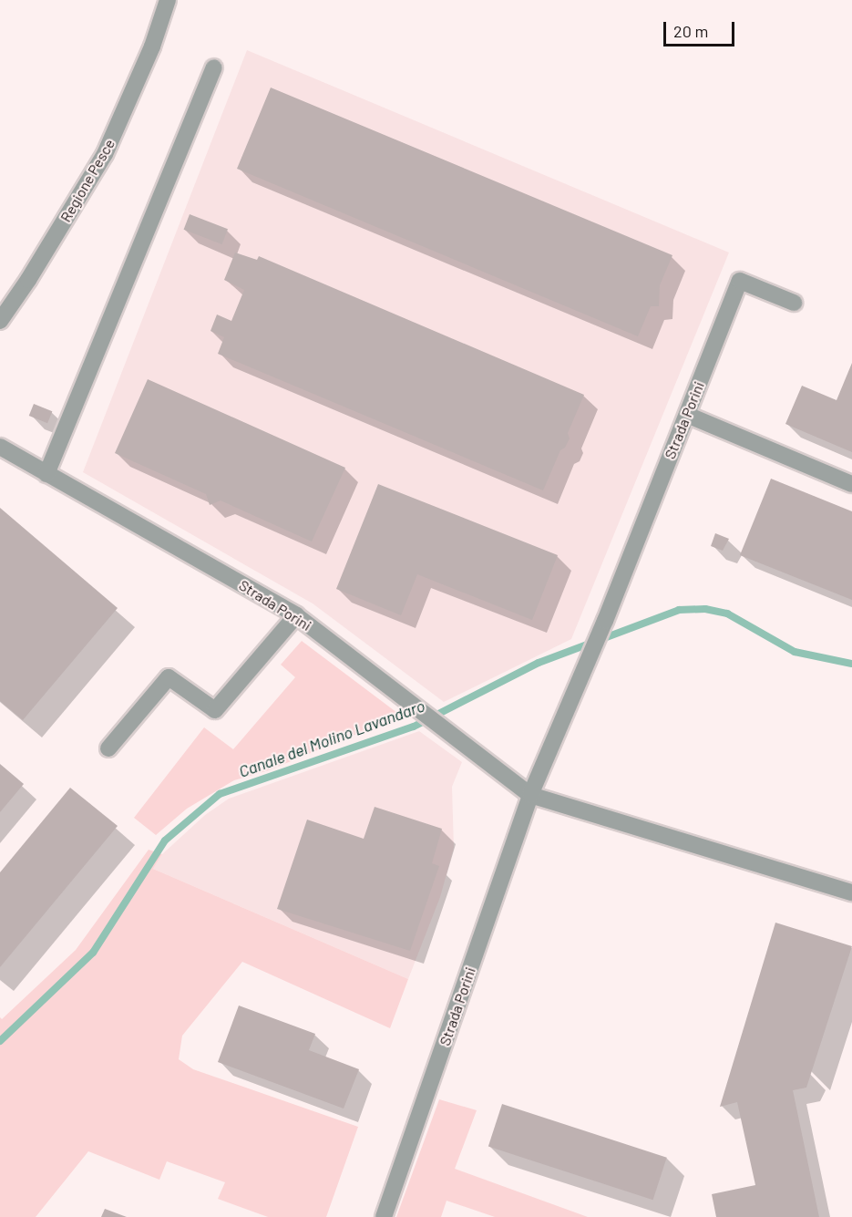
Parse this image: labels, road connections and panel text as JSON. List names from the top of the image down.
{
  "streets": {
    "street": ["Regione Pesce", "Strada Porini"]
  },
  "water": ["Canale del Molino Lavandaro"],
  "scale_bar": "20 m"
}
